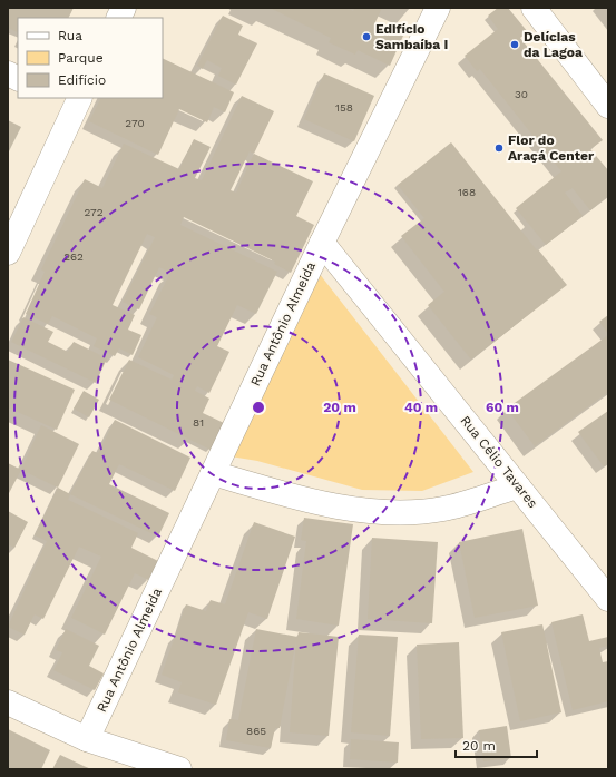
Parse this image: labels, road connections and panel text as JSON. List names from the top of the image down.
{
  "streets": {
    "street": ["Rua Antônio Almeida", "Rua Célio Tavares"]
  },
  "crossings": [
    ["Rua Antônio Almeida", "Rua Célio Tavares"]
  ],
  "places": ["Edifício Sambaíba I", "Delícias da Lagoa", "Flor do Araçá Center"],
  "house_numbers": [
    "30",
    "158",
    "270",
    "168",
    "272",
    "262",
    "81",
    "865"
  ],
  "legend": ["Rua", "Parque", "Edifício"],
  "scale_bar": "20 m",
  "rings": ["20 m", "40 m", "60 m"]
}
